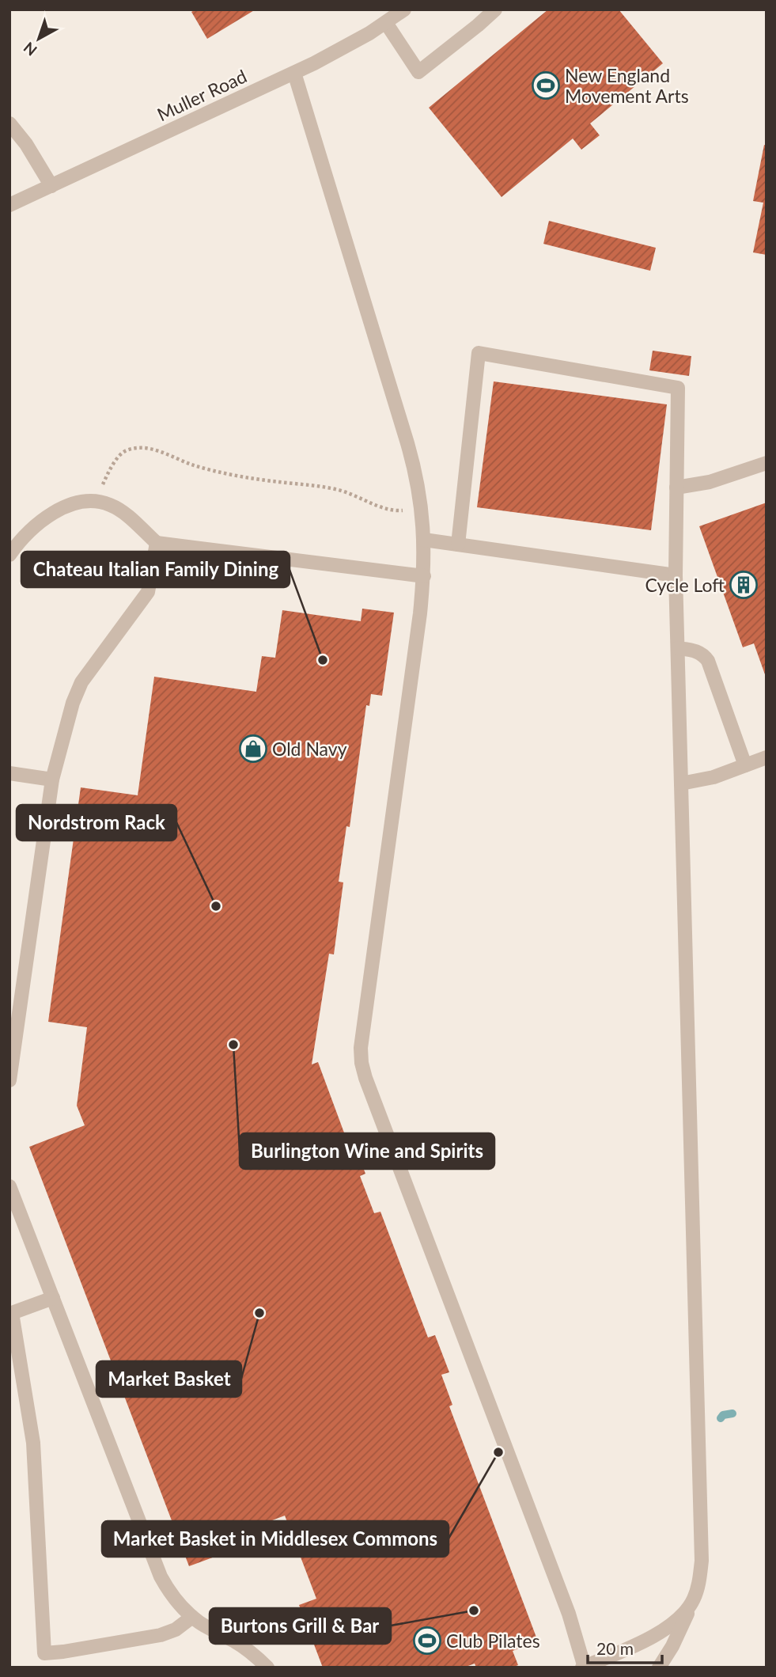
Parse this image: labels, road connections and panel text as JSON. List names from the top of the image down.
{
  "streets": {
    "street": ["Muller Road"]
  },
  "places": {
    "sports": ["New England Movement Arts", "Club Pilates"],
    "building": ["Cycle Loft"],
    "other": [
      "Chateau Italian Family Dining",
      "Nordstrom Rack",
      "Burlington Wine and Spirits",
      "Market Basket",
      "Market Basket in Middlesex Commons",
      "Burtons Grill & Bar"
    ],
    "shop": ["Old Navy"]
  },
  "scale_bar": "20 m",
  "north": "bottom left"
}
